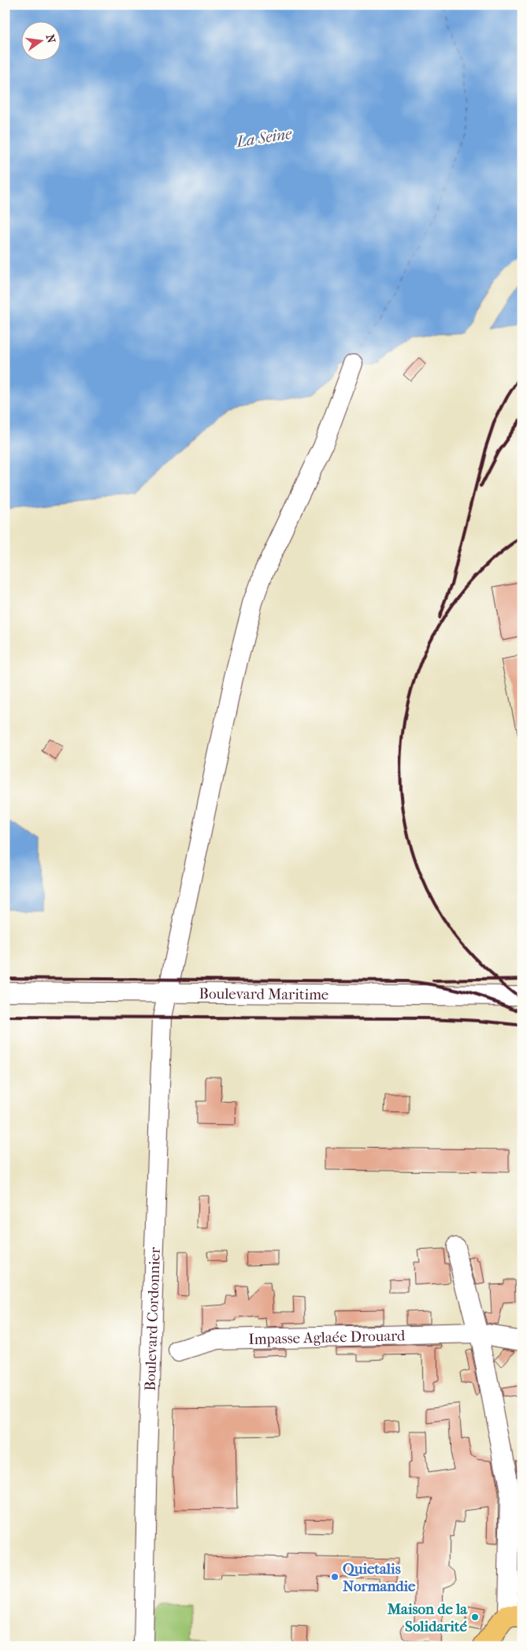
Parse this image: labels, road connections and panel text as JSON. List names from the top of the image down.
{
  "streets": {
    "street": ["Boulevard Maritime", "Boulevard Cordonnier", "Impasse Aglaée Drouard"]
  },
  "crossings": [
    ["Boulevard Maritime", "Boulevard Cordonnier"]
  ],
  "water": ["La Seine"],
  "places": ["Quietalis Normandie", "Maison de la Solidarité"],
  "north": "right"
}
